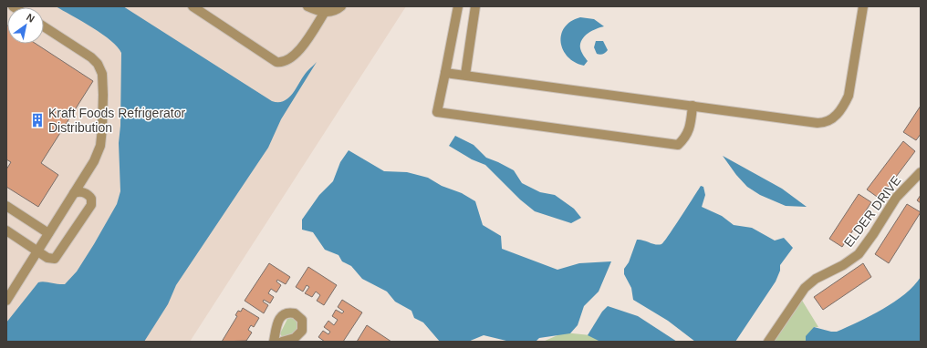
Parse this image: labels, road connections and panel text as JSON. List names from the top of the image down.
{
  "streets": {
    "street": ["ELDER DRIVE"]
  },
  "places": {
    "building": ["Kraft Foods Refrigerator Distribution"]
  },
  "north": "top right"
}
